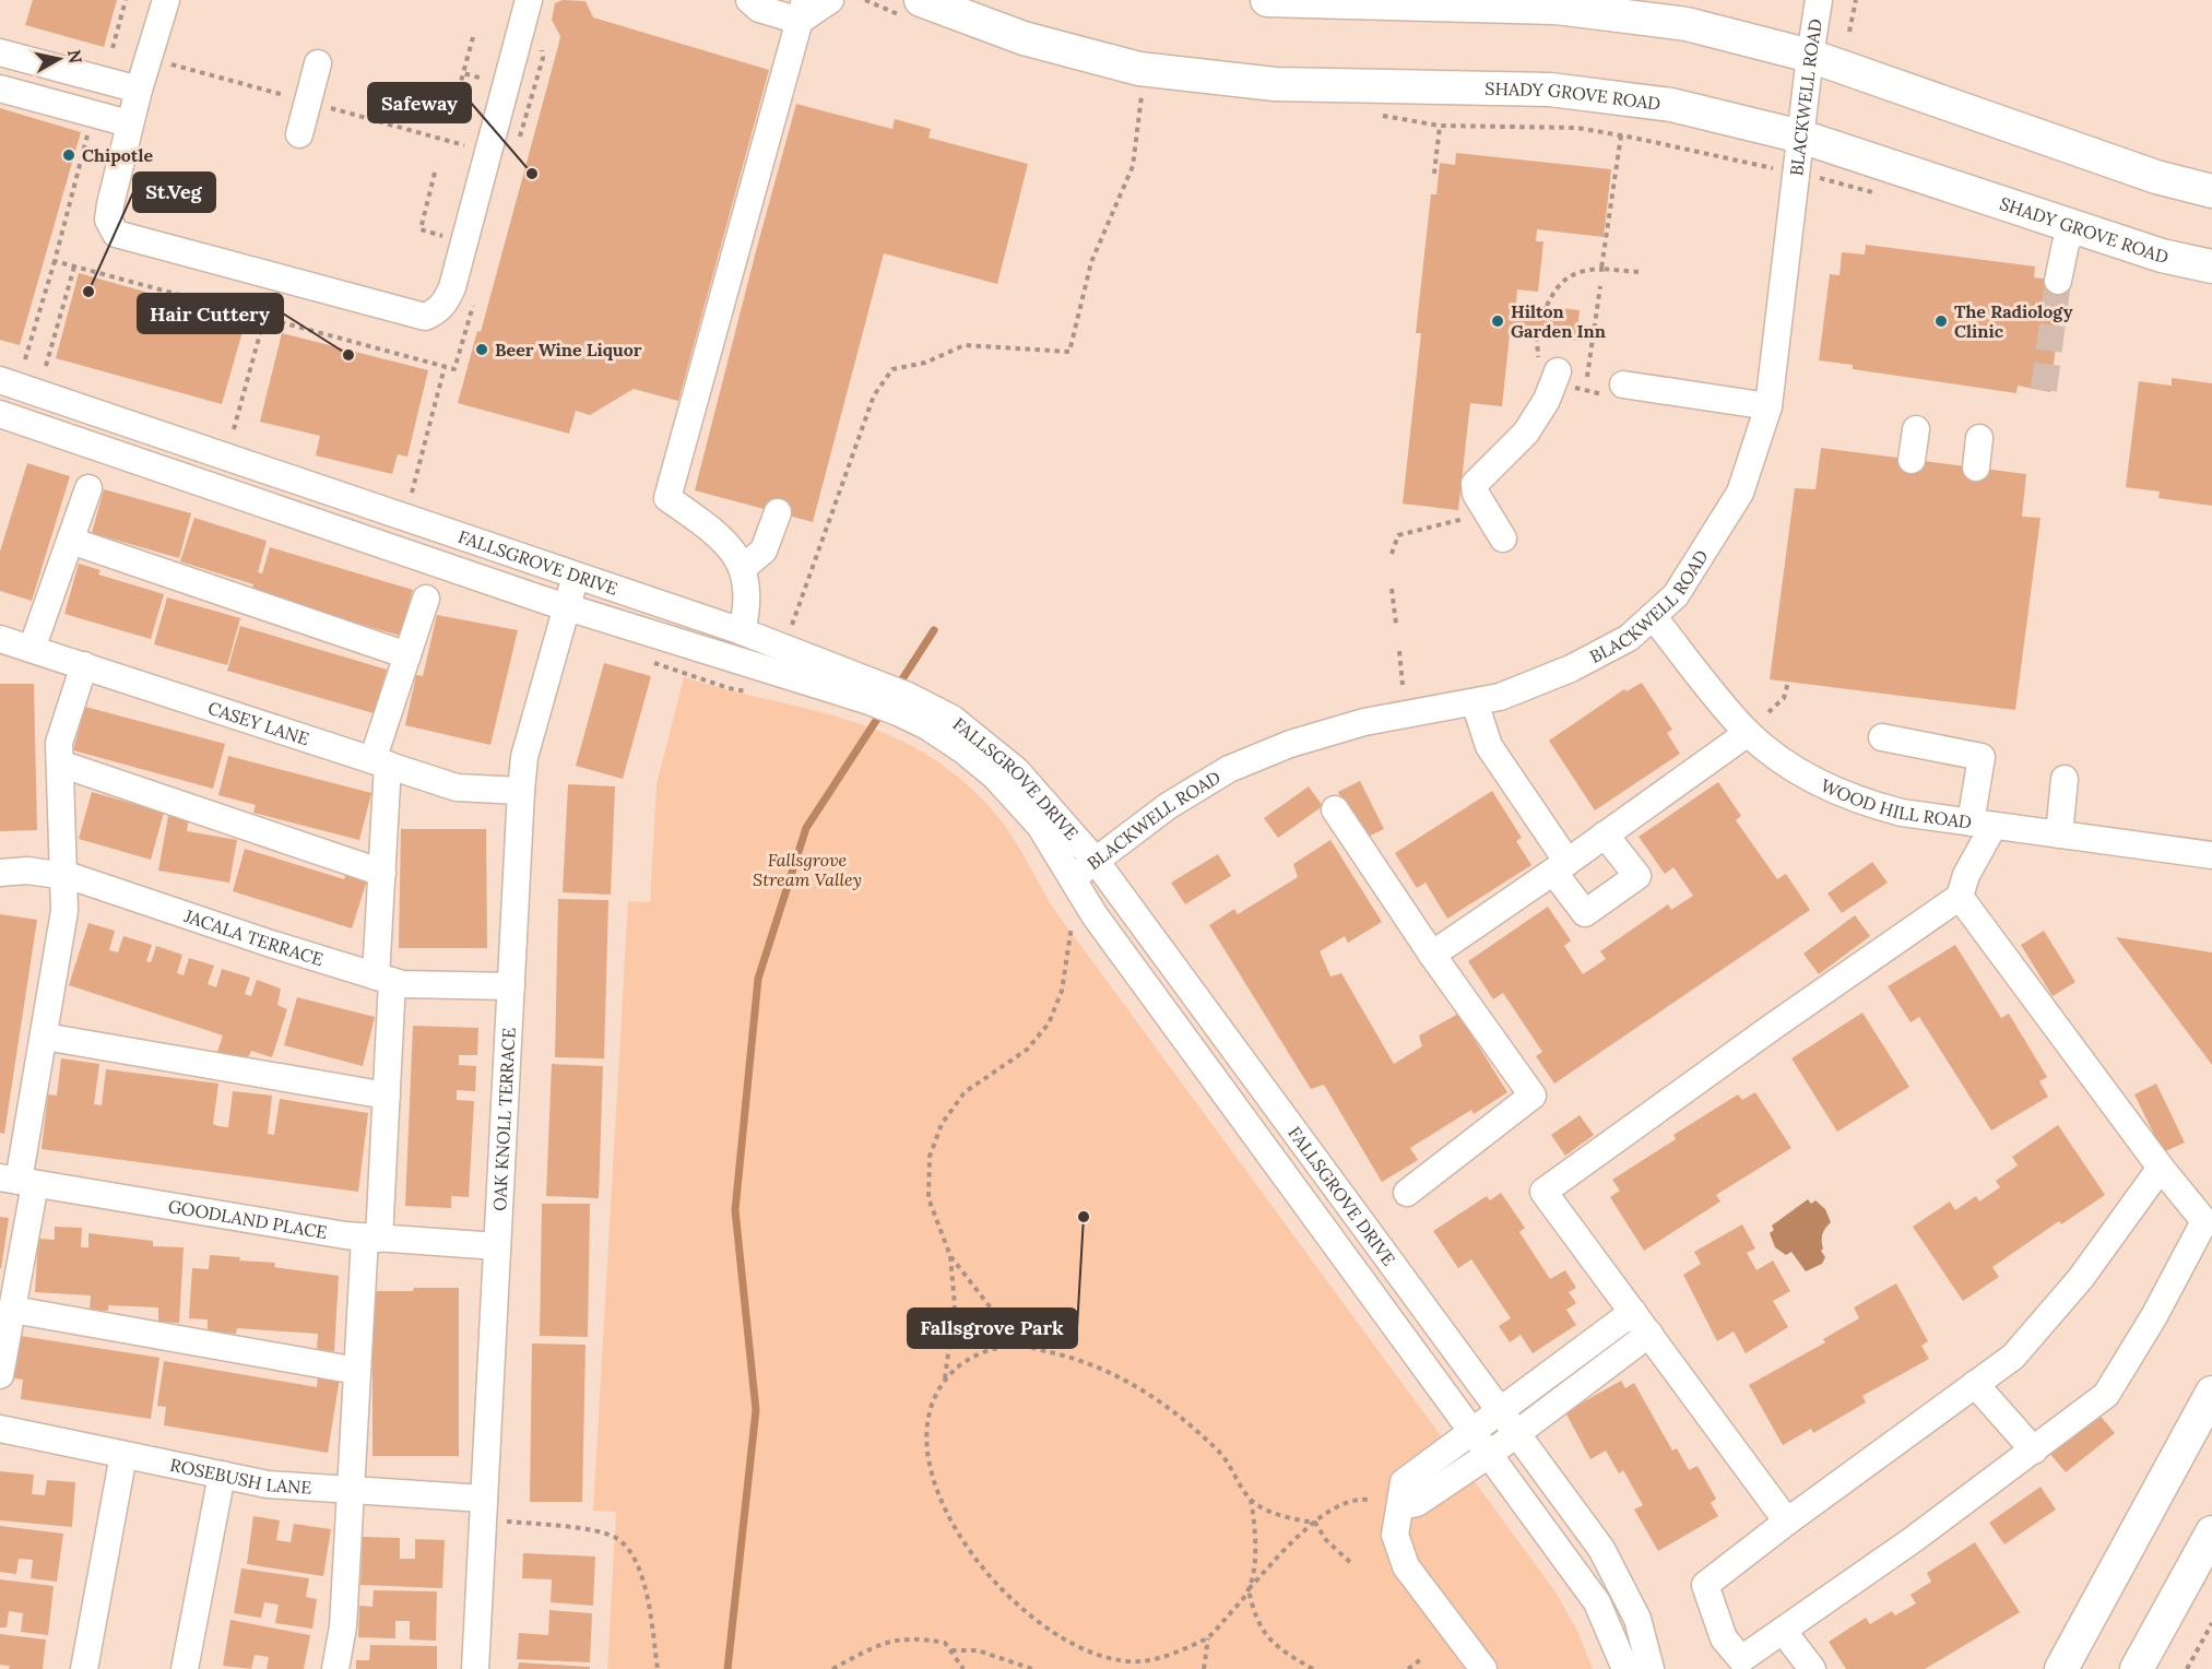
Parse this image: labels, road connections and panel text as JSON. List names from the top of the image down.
{
  "streets": {
    "main road": ["SHADY GROVE ROAD"],
    "street": [
      "BLACKWELL ROAD",
      "FALLSGROVE DRIVE",
      "CASEY LANE",
      "WOOD HILL ROAD",
      "JACALA TERRACE",
      "OAK KNOLL TERRACE",
      "GOODLAND PLACE",
      "ROSEBUSH LANE"
    ]
  },
  "crossings": [
    ["SHADY GROVE ROAD", "BLACKWELL ROAD"],
    ["BLACKWELL ROAD", "FALLSGROVE DRIVE"],
    ["BLACKWELL ROAD", "WOOD HILL ROAD"],
    ["FALLSGROVE DRIVE", "OAK KNOLL TERRACE"],
    ["CASEY LANE", "OAK KNOLL TERRACE"],
    ["JACALA TERRACE", "OAK KNOLL TERRACE"],
    ["OAK KNOLL TERRACE", "GOODLAND PLACE"],
    ["OAK KNOLL TERRACE", "ROSEBUSH LANE"]
  ],
  "parks": ["Fallsgrove Stream Valley"],
  "places": [
    "Chipotle",
    "Safeway",
    "St.Veg",
    "Hilton Garden Inn",
    "The Radiology Clinic",
    "Beer Wine Liquor",
    "Hair Cuttery",
    "Fallsgrove Park"
  ],
  "north": "right"
}
